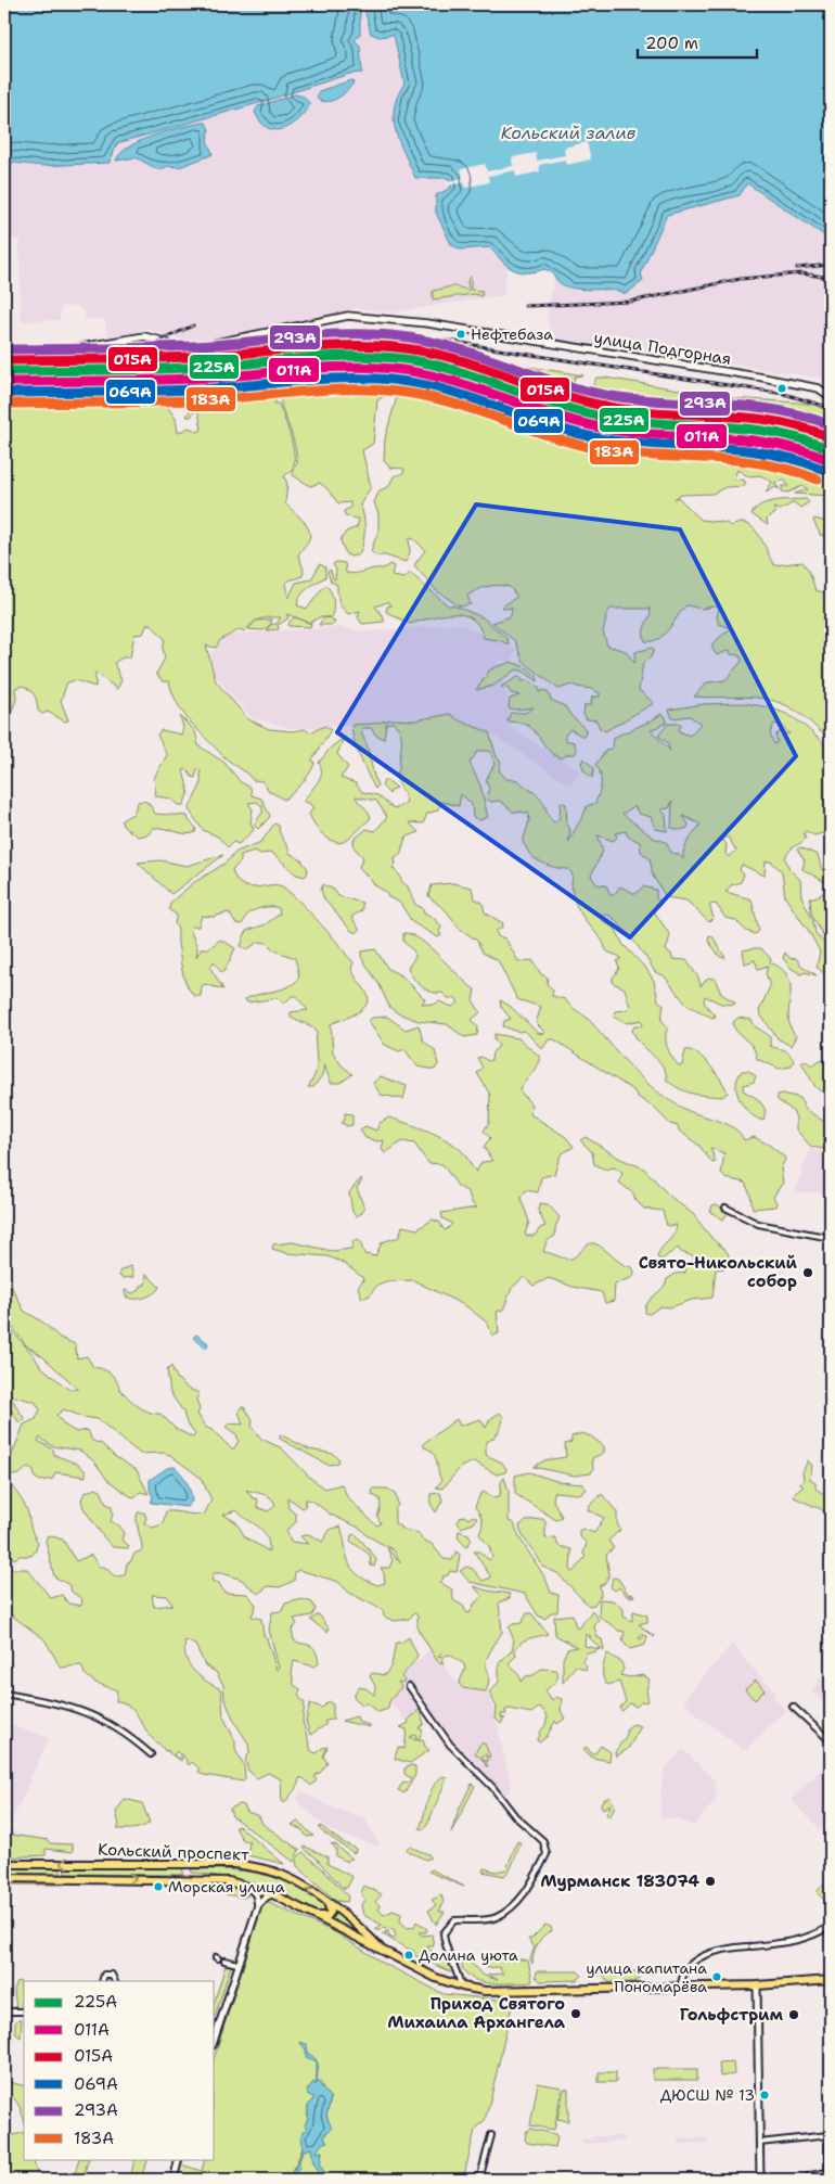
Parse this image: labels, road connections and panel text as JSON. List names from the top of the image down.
{
  "streets": {
    "main road": ["улица Подгорная", "Кольский проспект"]
  },
  "water": ["Кольский залив"],
  "places": [
    "Нефтебаза",
    "Свято-Никольский собор",
    "Мурманск 183074",
    "Морская улица",
    "Долина уюта",
    "улица капитана Пономарёва",
    "Приход Святого Михаила Архангела",
    "Гольфстрим",
    "ДЮСШ № 13"
  ],
  "lines": [
    "transit line 293А",
    "transit line 015А",
    "transit line 225А",
    "transit line 011А",
    "transit line 069А",
    "transit line 183А"
  ],
  "legend": [
    "225А",
    "011А",
    "015А",
    "069А",
    "293А",
    "183А"
  ],
  "scale_bar": "200 m"
}
